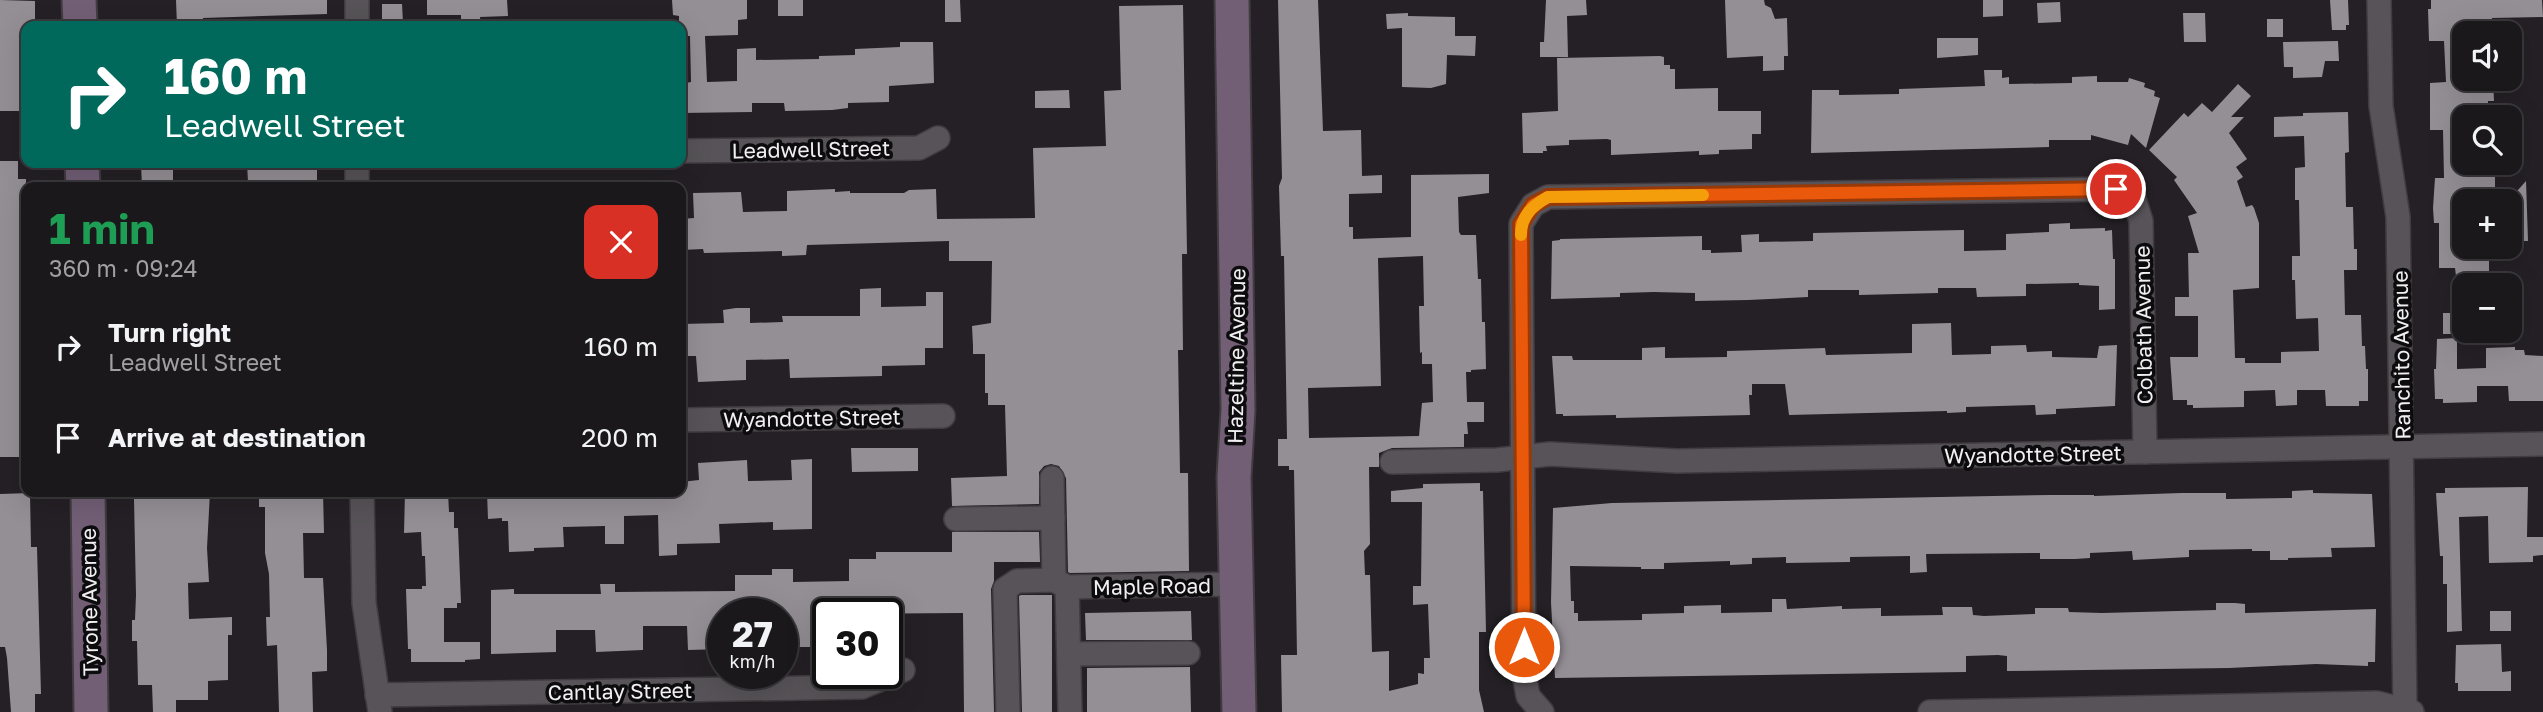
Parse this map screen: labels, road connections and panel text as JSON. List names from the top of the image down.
{
  "streets": {
    "street": [
      "Leadwell Street",
      "Colbath Avenue",
      "Ranchito Avenue",
      "Hazeltine Avenue",
      "Wyandotte Street",
      "Maple Road",
      "Tyrone Avenue",
      "Cantlay Street"
    ]
  },
  "crossings": [
    ["Colbath Avenue", "Wyandotte Street"],
    ["Ranchito Avenue", "Wyandotte Street"],
    ["Hazeltine Avenue", "Maple Road"]
  ],
  "page": {
    "map_buttons": ["+", "−"],
    "turn": ["160 m", "Leadwell Street"],
    "heading": ["1 min", "360 m · 09:24"],
    "list": [
      {
        "name": "Turn right",
        "note": "Leadwell Street",
        "value": "160 m"
      },
      {
        "name": "Arrive at destination",
        "value": "200 m"
      }
    ],
    "speed": "27 km/h",
    "limit": "30"
  }
}
